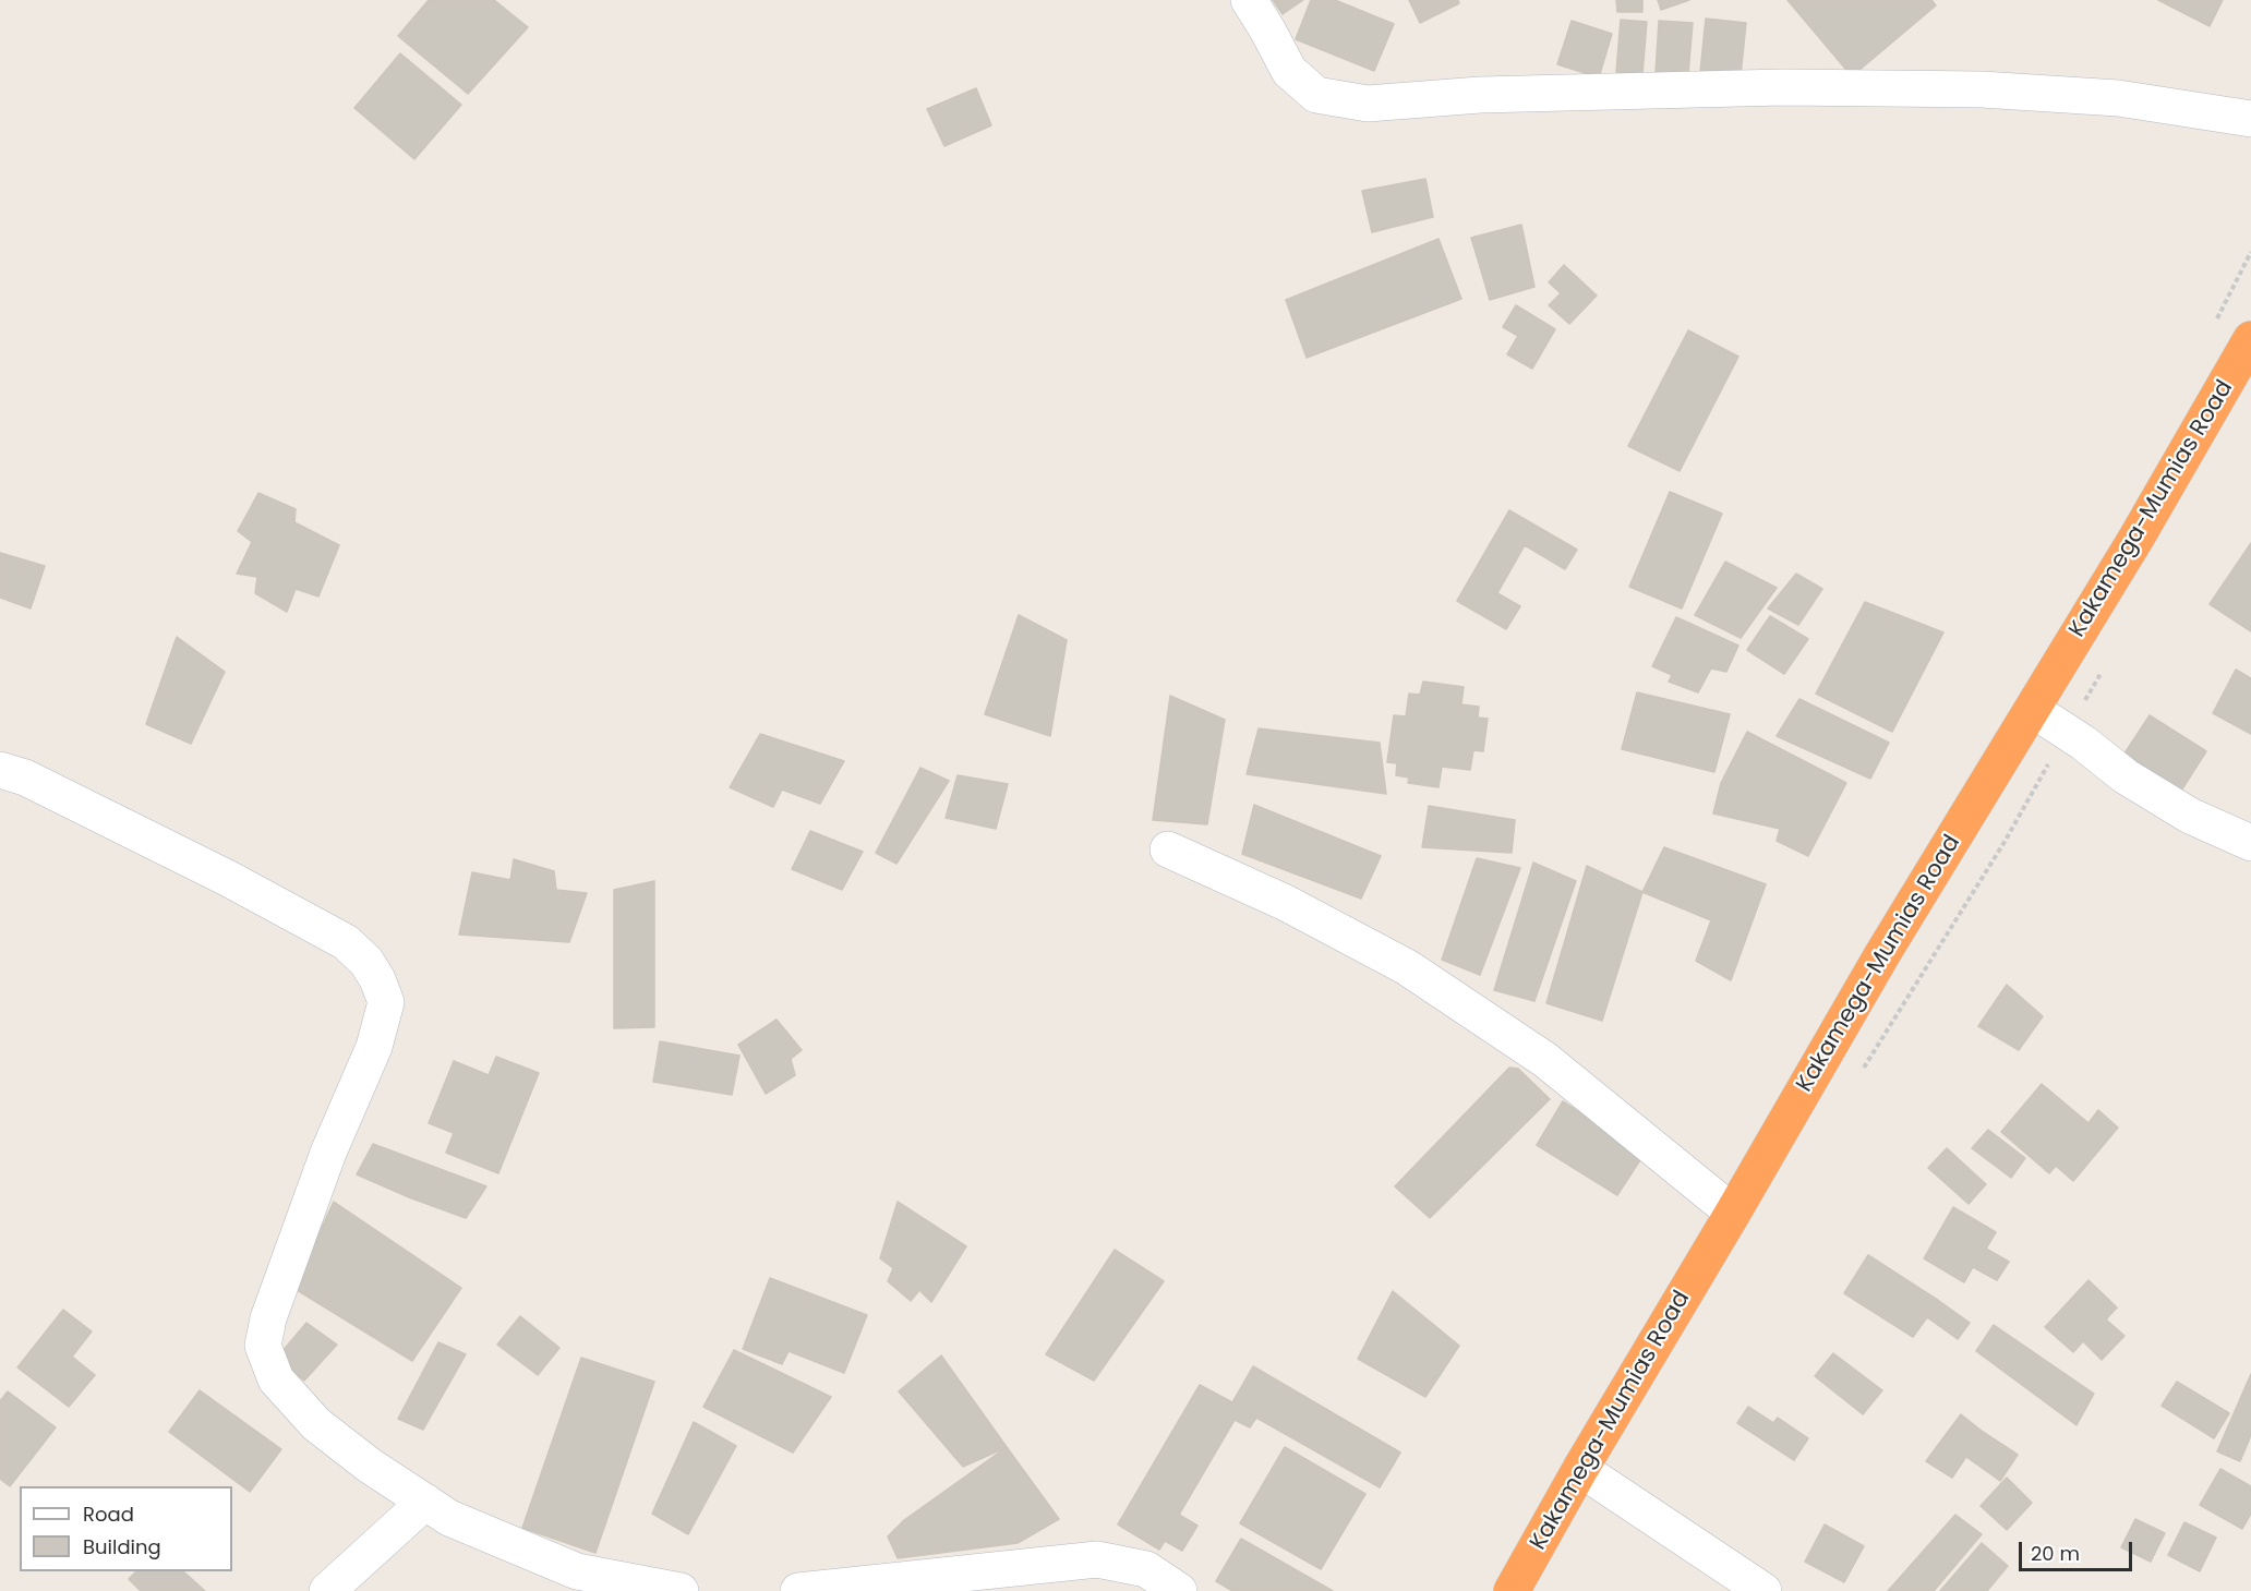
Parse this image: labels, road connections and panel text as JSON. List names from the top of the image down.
{
  "streets": {
    "highway": ["Kakamega-Mumias Road"]
  },
  "legend": ["Road", "Building"],
  "scale_bar": "20 m"
}
